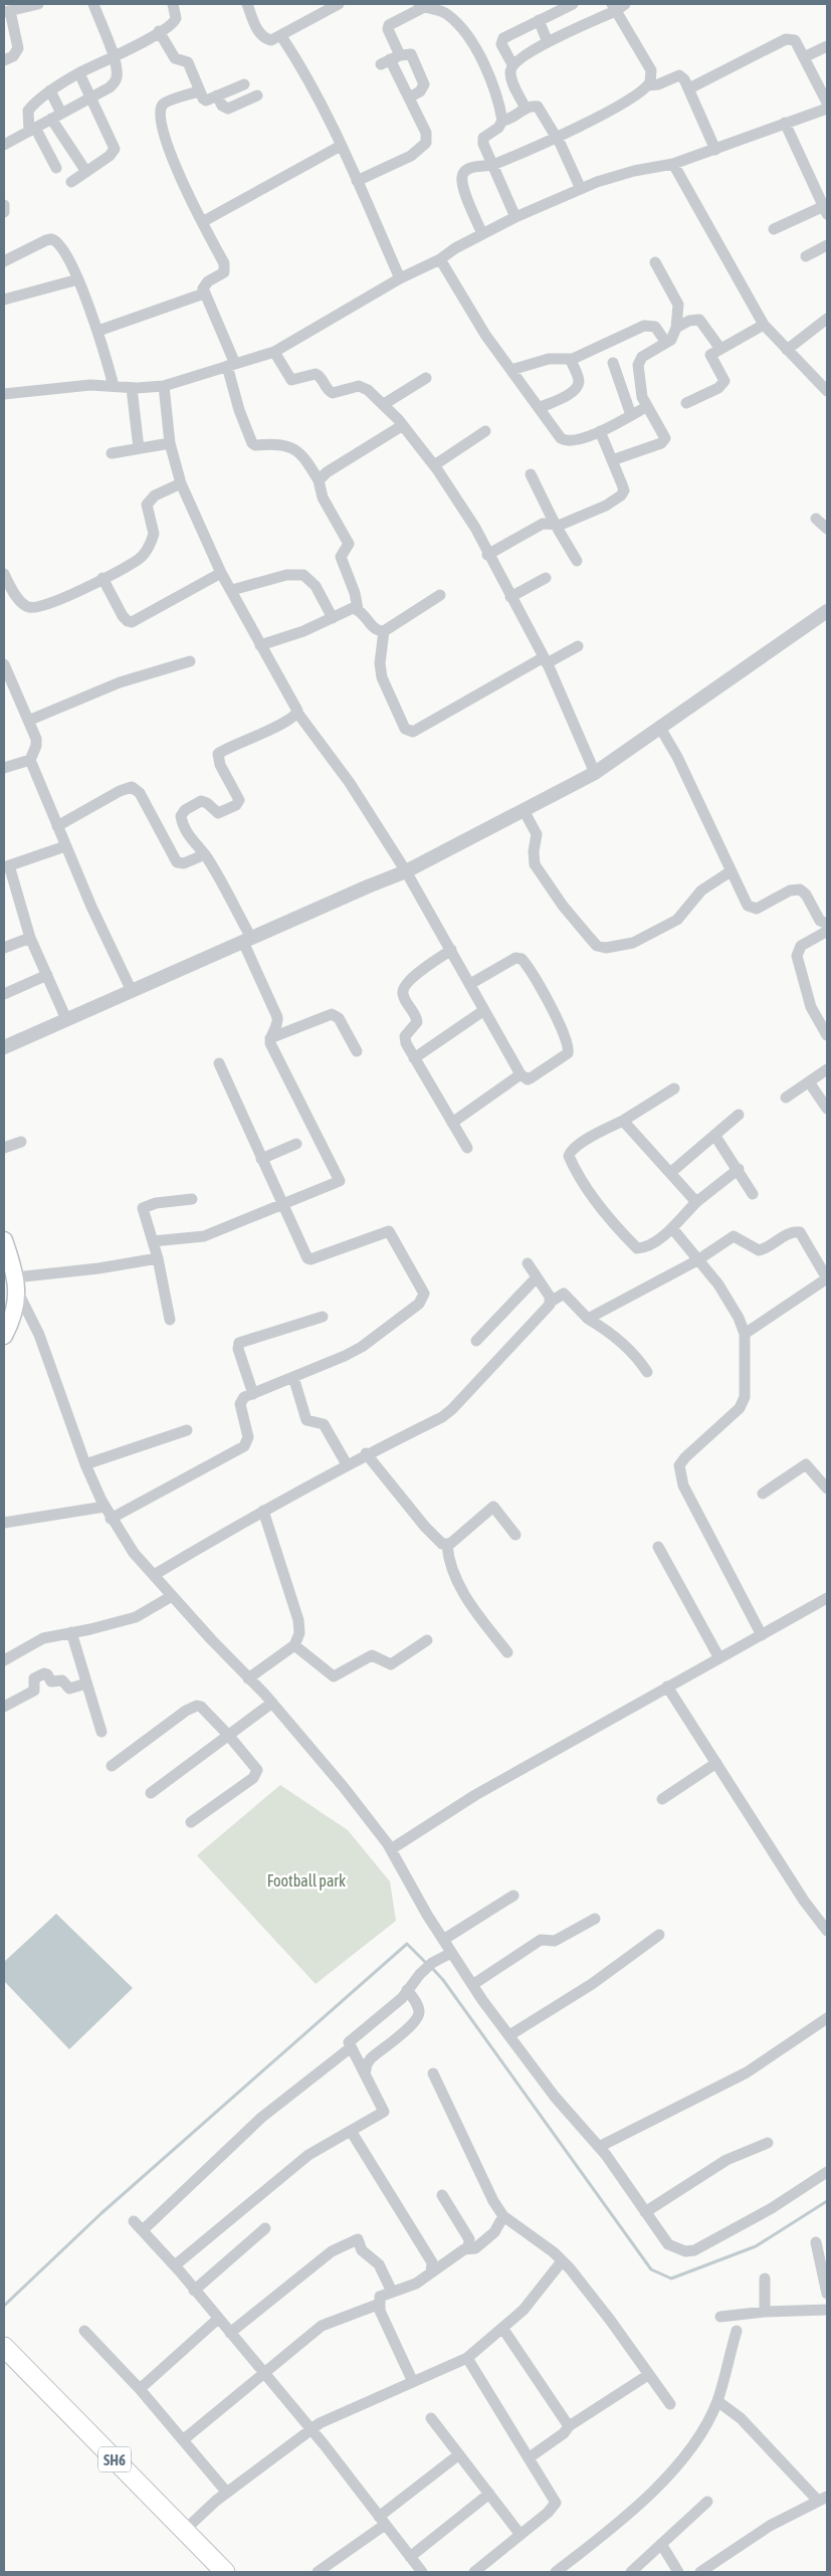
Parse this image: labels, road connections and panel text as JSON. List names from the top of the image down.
{
  "streets": {
    "main road": ["SH6"]
  },
  "parks": ["Football park"]
}
